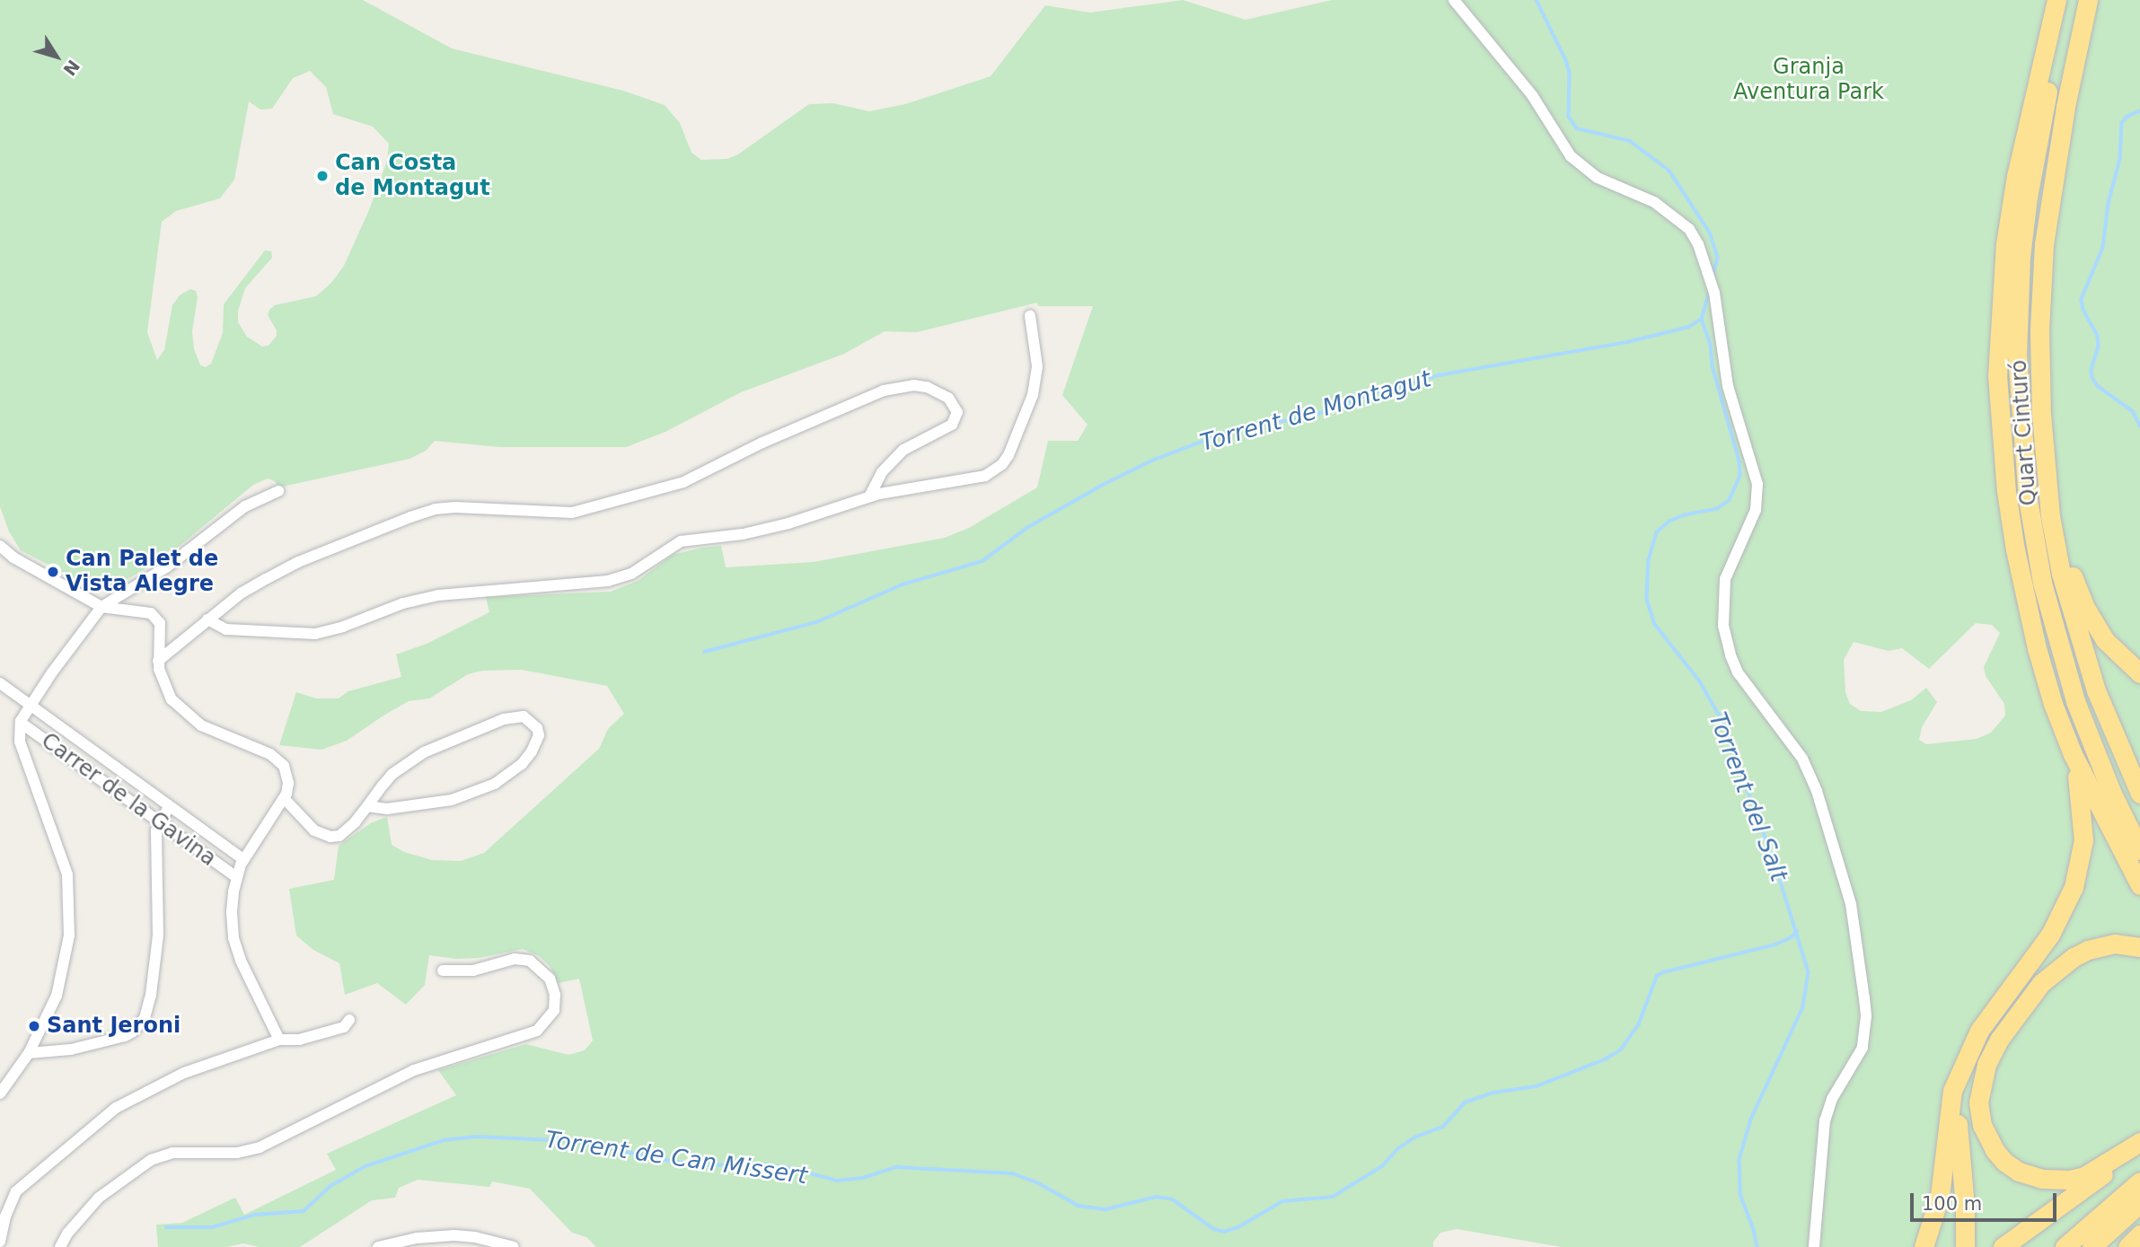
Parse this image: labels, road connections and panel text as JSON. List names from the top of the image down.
{
  "streets": {
    "highway": ["Quart Cinturó"],
    "street": ["Carrer de la Gavina"]
  },
  "water": ["Torrent de Montagut", "Torrent del Salt", "Torrent de Can Missert"],
  "parks": ["Granja Aventura Park"],
  "places": ["Can Costa de Montagut", "Can Palet de Vista Alegre", "Sant Jeroni"],
  "scale_bar": "100 m",
  "north": "bottom right"
}
